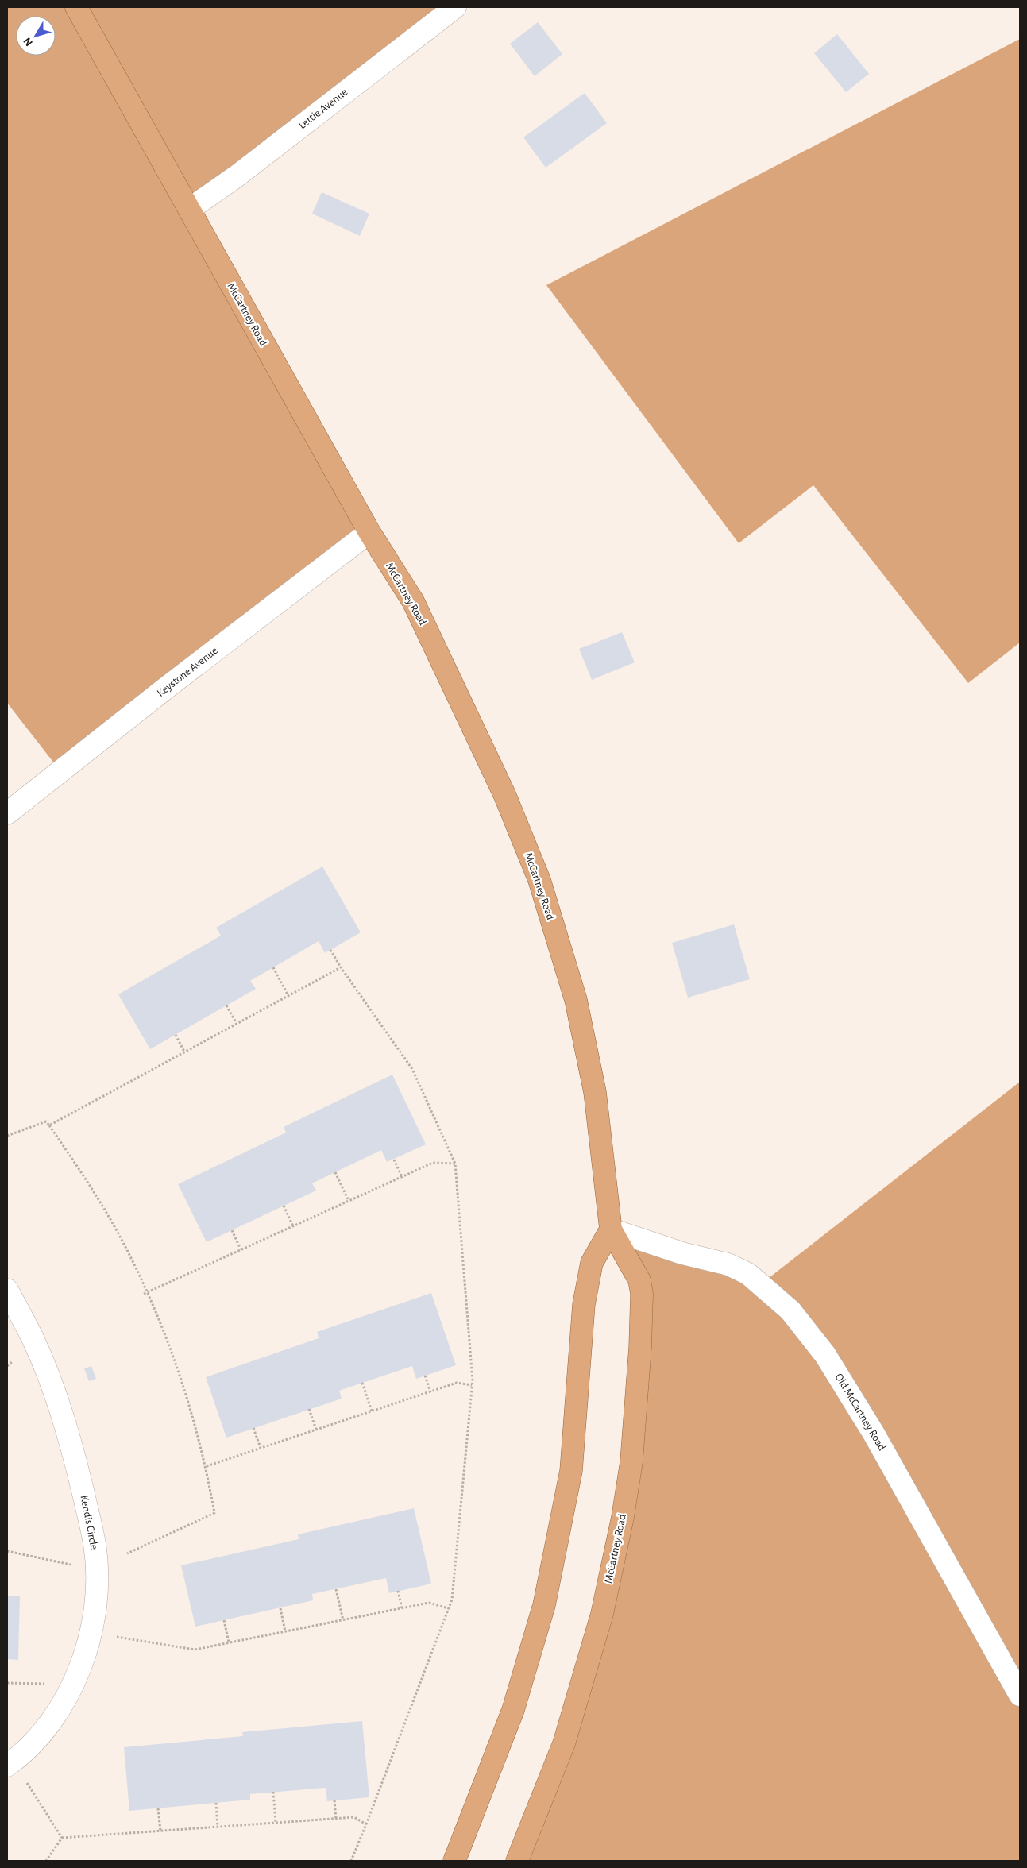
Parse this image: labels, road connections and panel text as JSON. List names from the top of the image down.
{
  "streets": {
    "highway": ["McCartney Road"],
    "street": [
      "Lettie Avenue",
      "Keystone Avenue",
      "Old McCartney Road",
      "Kendis Circle"
    ]
  },
  "crossings": [
    ["Lettie Avenue", "McCartney Road"],
    ["McCartney Road", "Keystone Avenue"],
    ["McCartney Road", "Old McCartney Road"]
  ],
  "north": "bottom left"
}
